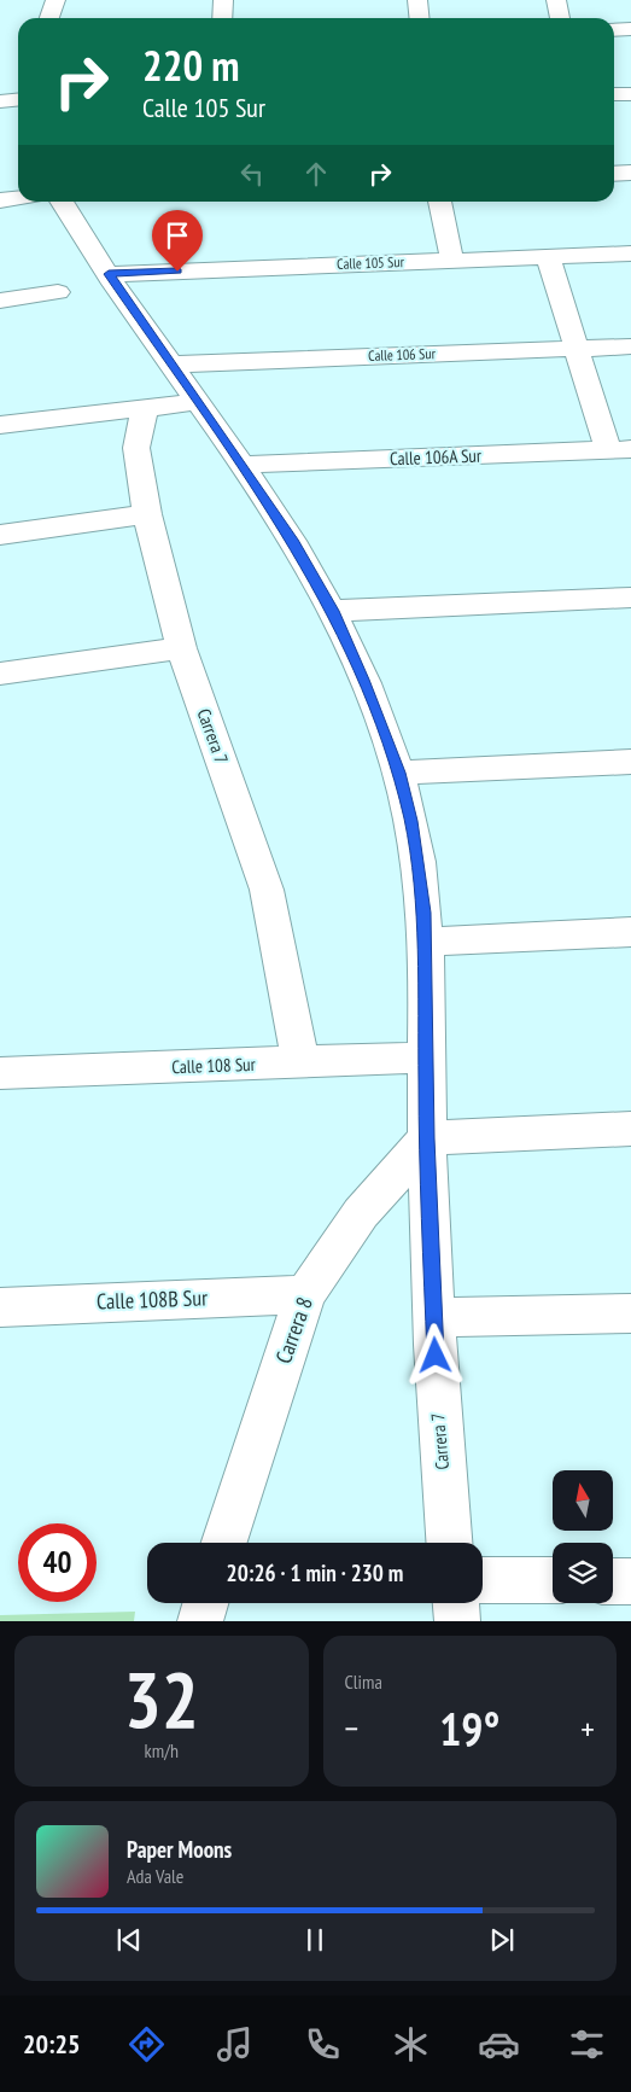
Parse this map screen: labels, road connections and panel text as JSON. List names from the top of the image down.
{
  "streets": {
    "street": [
      "Calle 105 Sur",
      "Calle 106 Sur",
      "Calle 106A Sur",
      "Carrera 7",
      "Calle 108 Sur",
      "Calle 108B Sur",
      "Carrera 8"
    ]
  },
  "crossings": [
    ["Calle 105 Sur", "Carrera 7"],
    ["Calle 106 Sur", "Carrera 7"],
    ["Calle 106A Sur", "Carrera 7"],
    ["Carrera 7", "Calle 108 Sur"],
    ["Carrera 7", "Carrera 8"],
    ["Calle 108B Sur", "Carrera 8"]
  ],
  "north": "top",
  "page": {
    "turn": ["220 m", "Calle 105 Sur"],
    "limit": "40",
    "trip": "20:26 · 1 min · 230 m",
    "tile": [
      ["32", "km/h"],
      "Clima"
    ],
    "heat": ["−", "19°", "+"],
    "song": ["Paper Moons", "Ada Vale"],
    "tabs": "20:25"
  }
}
